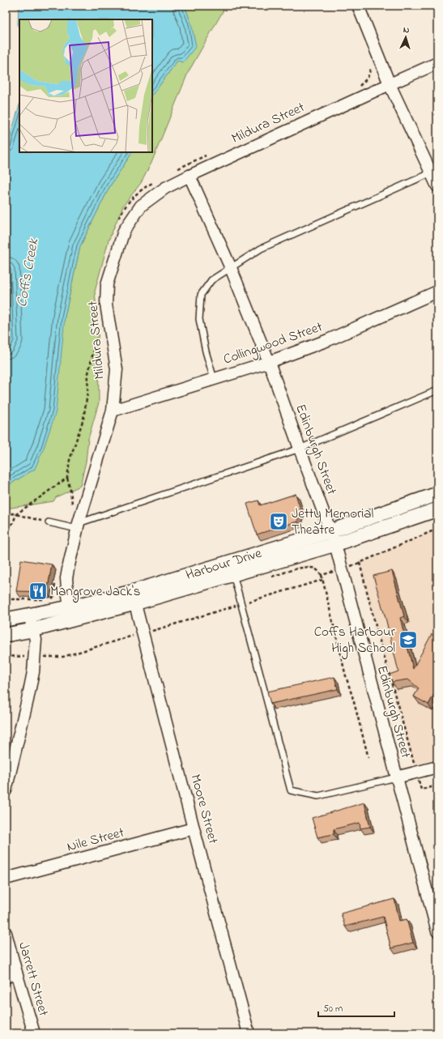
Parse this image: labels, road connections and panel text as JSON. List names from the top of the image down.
{
  "streets": {
    "street": [
      "Mildura Street",
      "Collingwood Street",
      "Edinburgh Street",
      "Harbour Drive",
      "Moore Street",
      "Nile Street",
      "Jarrett Street"
    ]
  },
  "crossings": [
    ["Mildura Street", "Collingwood Street"],
    ["Mildura Street", "Edinburgh Street"],
    ["Mildura Street", "Harbour Drive"],
    ["Collingwood Street", "Edinburgh Street"],
    ["Edinburgh Street", "Harbour Drive"],
    ["Harbour Drive", "Moore Street"],
    ["Moore Street", "Nile Street"]
  ],
  "water": ["Coffs Creek"],
  "places": {
    "theatre": ["Jetty Memorial Theatre"],
    "restaurant": ["Mangrove Jack's"],
    "school or university": ["Coffs Harbour High School"]
  },
  "scale_bar": "50 m",
  "north": "top"
}
